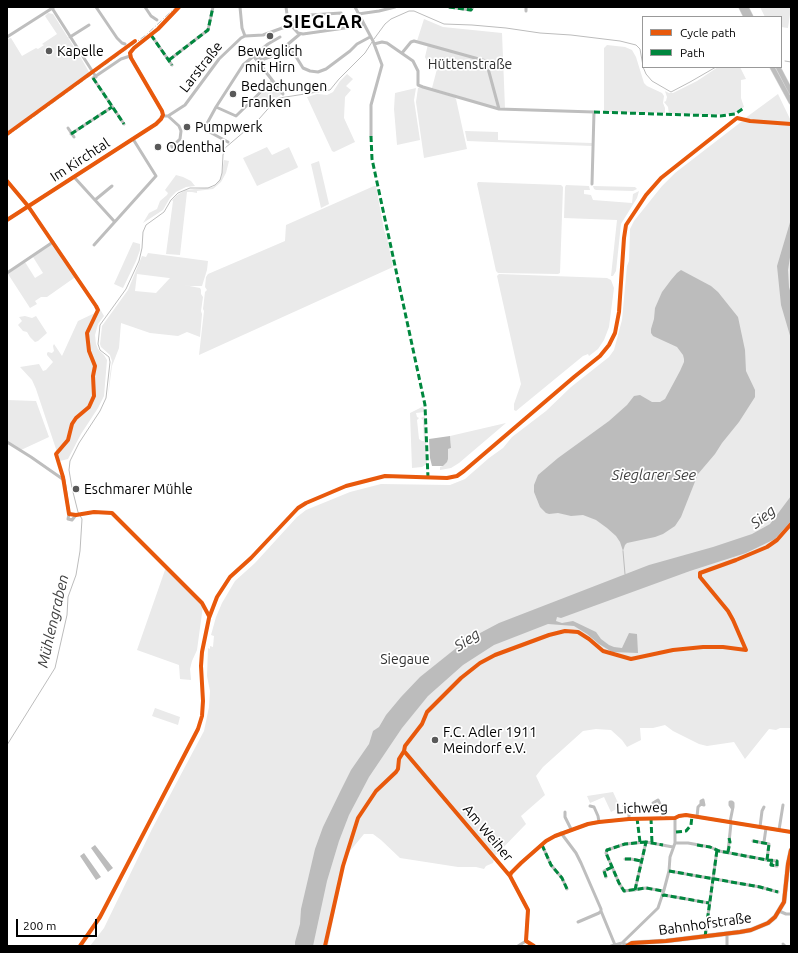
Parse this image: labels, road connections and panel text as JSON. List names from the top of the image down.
{
  "streets": {
    "main road": ["Bahnhofstraße"],
    "street": [
      "Larstraße",
      "Im Kirchtal",
      "Lichweg",
      "Am Weiher"
    ]
  },
  "crossings": [
    ["Lichweg", "Am Weiher"]
  ],
  "districts": ["SIEGLAR"],
  "water": ["Sieglarer See", "Sieg", "Mühlengraben"],
  "parks": ["Hüttenstraße", "Siegaue"],
  "places": [
    "Beweglich mit Hirn",
    "Kapelle",
    "Bedachungen Franken",
    "Pumpwerk",
    "Odenthal",
    "Eschmarer Mühle",
    "F.C. Adler 1911 Meindorf e.V."
  ],
  "legend": ["Cycle path", "Path"],
  "scale_bar": "200 m"
}
